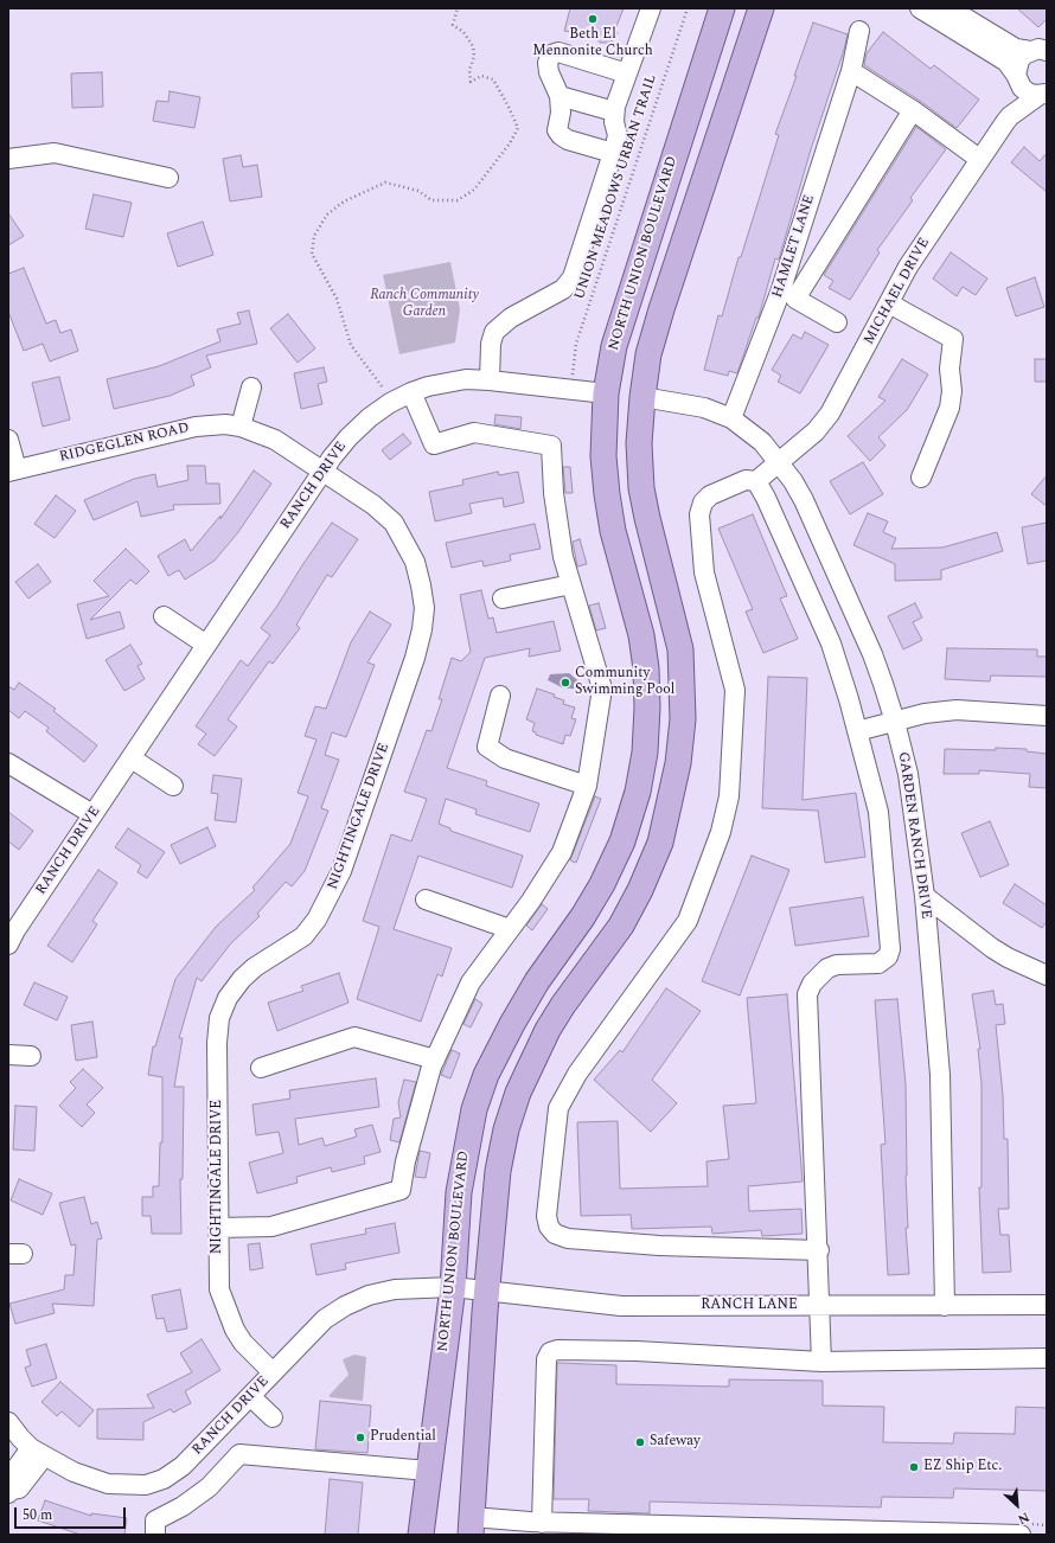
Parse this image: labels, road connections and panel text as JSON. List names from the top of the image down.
{
  "streets": {
    "main road": ["NORTH UNION BOULEVARD"],
    "street": [
      "HAMLET LANE",
      "MICHAEL DRIVE",
      "RIDGEGLEN ROAD",
      "RANCH DRIVE",
      "NIGHTINGALE DRIVE",
      "GARDEN RANCH DRIVE",
      "RANCH LANE"
    ],
    "path": ["UNION MEADOWS URBAN TRAIL"]
  },
  "crossings": [
    ["HAMLET LANE", "GARDEN RANCH DRIVE"],
    ["NORTH UNION BOULEVARD", "RANCH DRIVE"],
    ["NORTH UNION BOULEVARD", "RANCH LANE"],
    ["MICHAEL DRIVE", "GARDEN RANCH DRIVE"],
    ["RIDGEGLEN ROAD", "RANCH DRIVE"],
    ["RIDGEGLEN ROAD", "NIGHTINGALE DRIVE"],
    ["RANCH DRIVE", "NIGHTINGALE DRIVE"],
    ["RANCH DRIVE", "RANCH LANE"],
    ["GARDEN RANCH DRIVE", "RANCH LANE"]
  ],
  "parks": ["Ranch Community Garden"],
  "places": [
    "Beth El Mennonite Church",
    "Community Swimming Pool",
    "Prudential",
    "Safeway",
    "EZ Ship Etc."
  ],
  "scale_bar": "50 m",
  "north": "bottom right"
}
